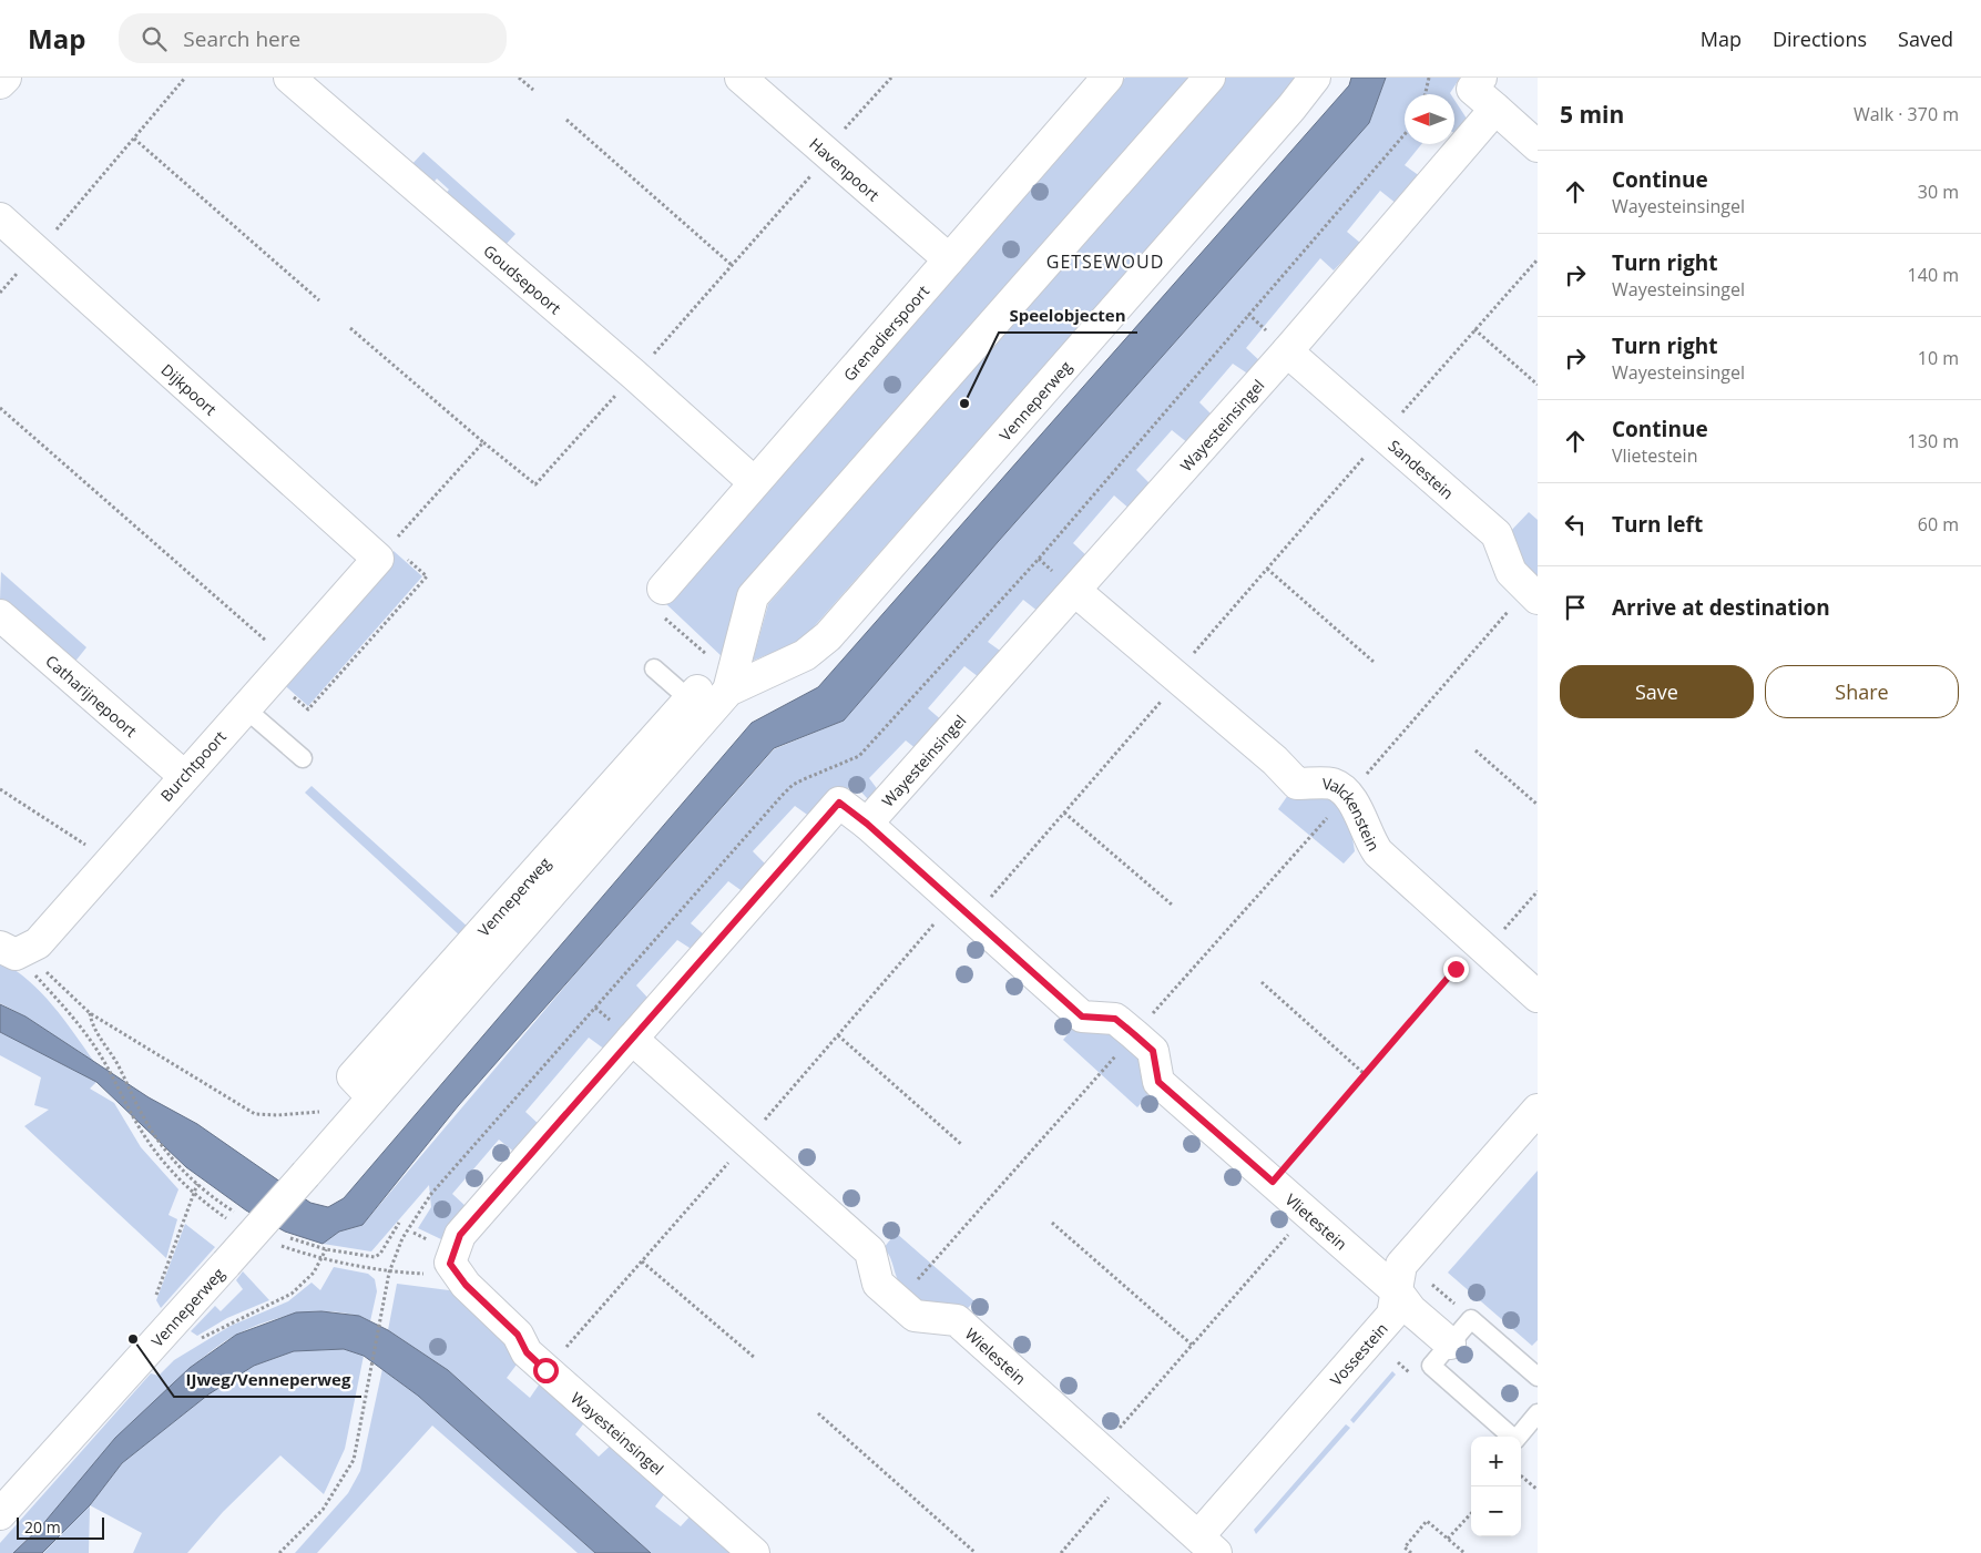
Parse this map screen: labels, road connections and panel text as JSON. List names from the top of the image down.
{
  "streets": {
    "street": [
      "Havenpoort",
      "Goudsepoort",
      "Grenadierspoort",
      "Dijkpoort",
      "Venneperweg",
      "Wayesteinsingel",
      "Sandestein",
      "Catharijnepoort",
      "Burchtpoort",
      "Valckenstein",
      "Vlietestein",
      "Vossestein",
      "Wielestein"
    ]
  },
  "crossings": [
    ["Havenpoort", "Grenadierspoort"],
    ["Goudsepoort", "Grenadierspoort"],
    ["Dijkpoort", "Burchtpoort"],
    ["Wayesteinsingel", "Sandestein"],
    ["Wayesteinsingel", "Valckenstein"],
    ["Wayesteinsingel", "Vlietestein"],
    ["Wayesteinsingel", "Wielestein"],
    ["Catharijnepoort", "Burchtpoort"],
    ["Vlietestein", "Vossestein"],
    ["Vossestein", "Wielestein"]
  ],
  "districts": ["GETSEWOUD"],
  "places": ["Speelobjecten", "IJweg/Venneperweg"],
  "scale_bar": "20 m",
  "north": "left",
  "page": {
    "header": "Map",
    "search": "Search here",
    "nav": ["Map", "Directions", "Saved"],
    "heading": ["5 min", "Walk · 370 m"],
    "list": [
      ["Continue", "Wayesteinsingel", "30 m"],
      ["Turn right", "Wayesteinsingel", "140 m"],
      ["Turn right", "Wayesteinsingel", "10 m"],
      ["Continue", "Vlietestein", "130 m"],
      ["Turn left", "60 m"],
      "Arrive at destination"
    ],
    "buttons": ["Save", "Share"],
    "map_buttons": ["+", "−"],
    "scale": "20 m"
  }
}
